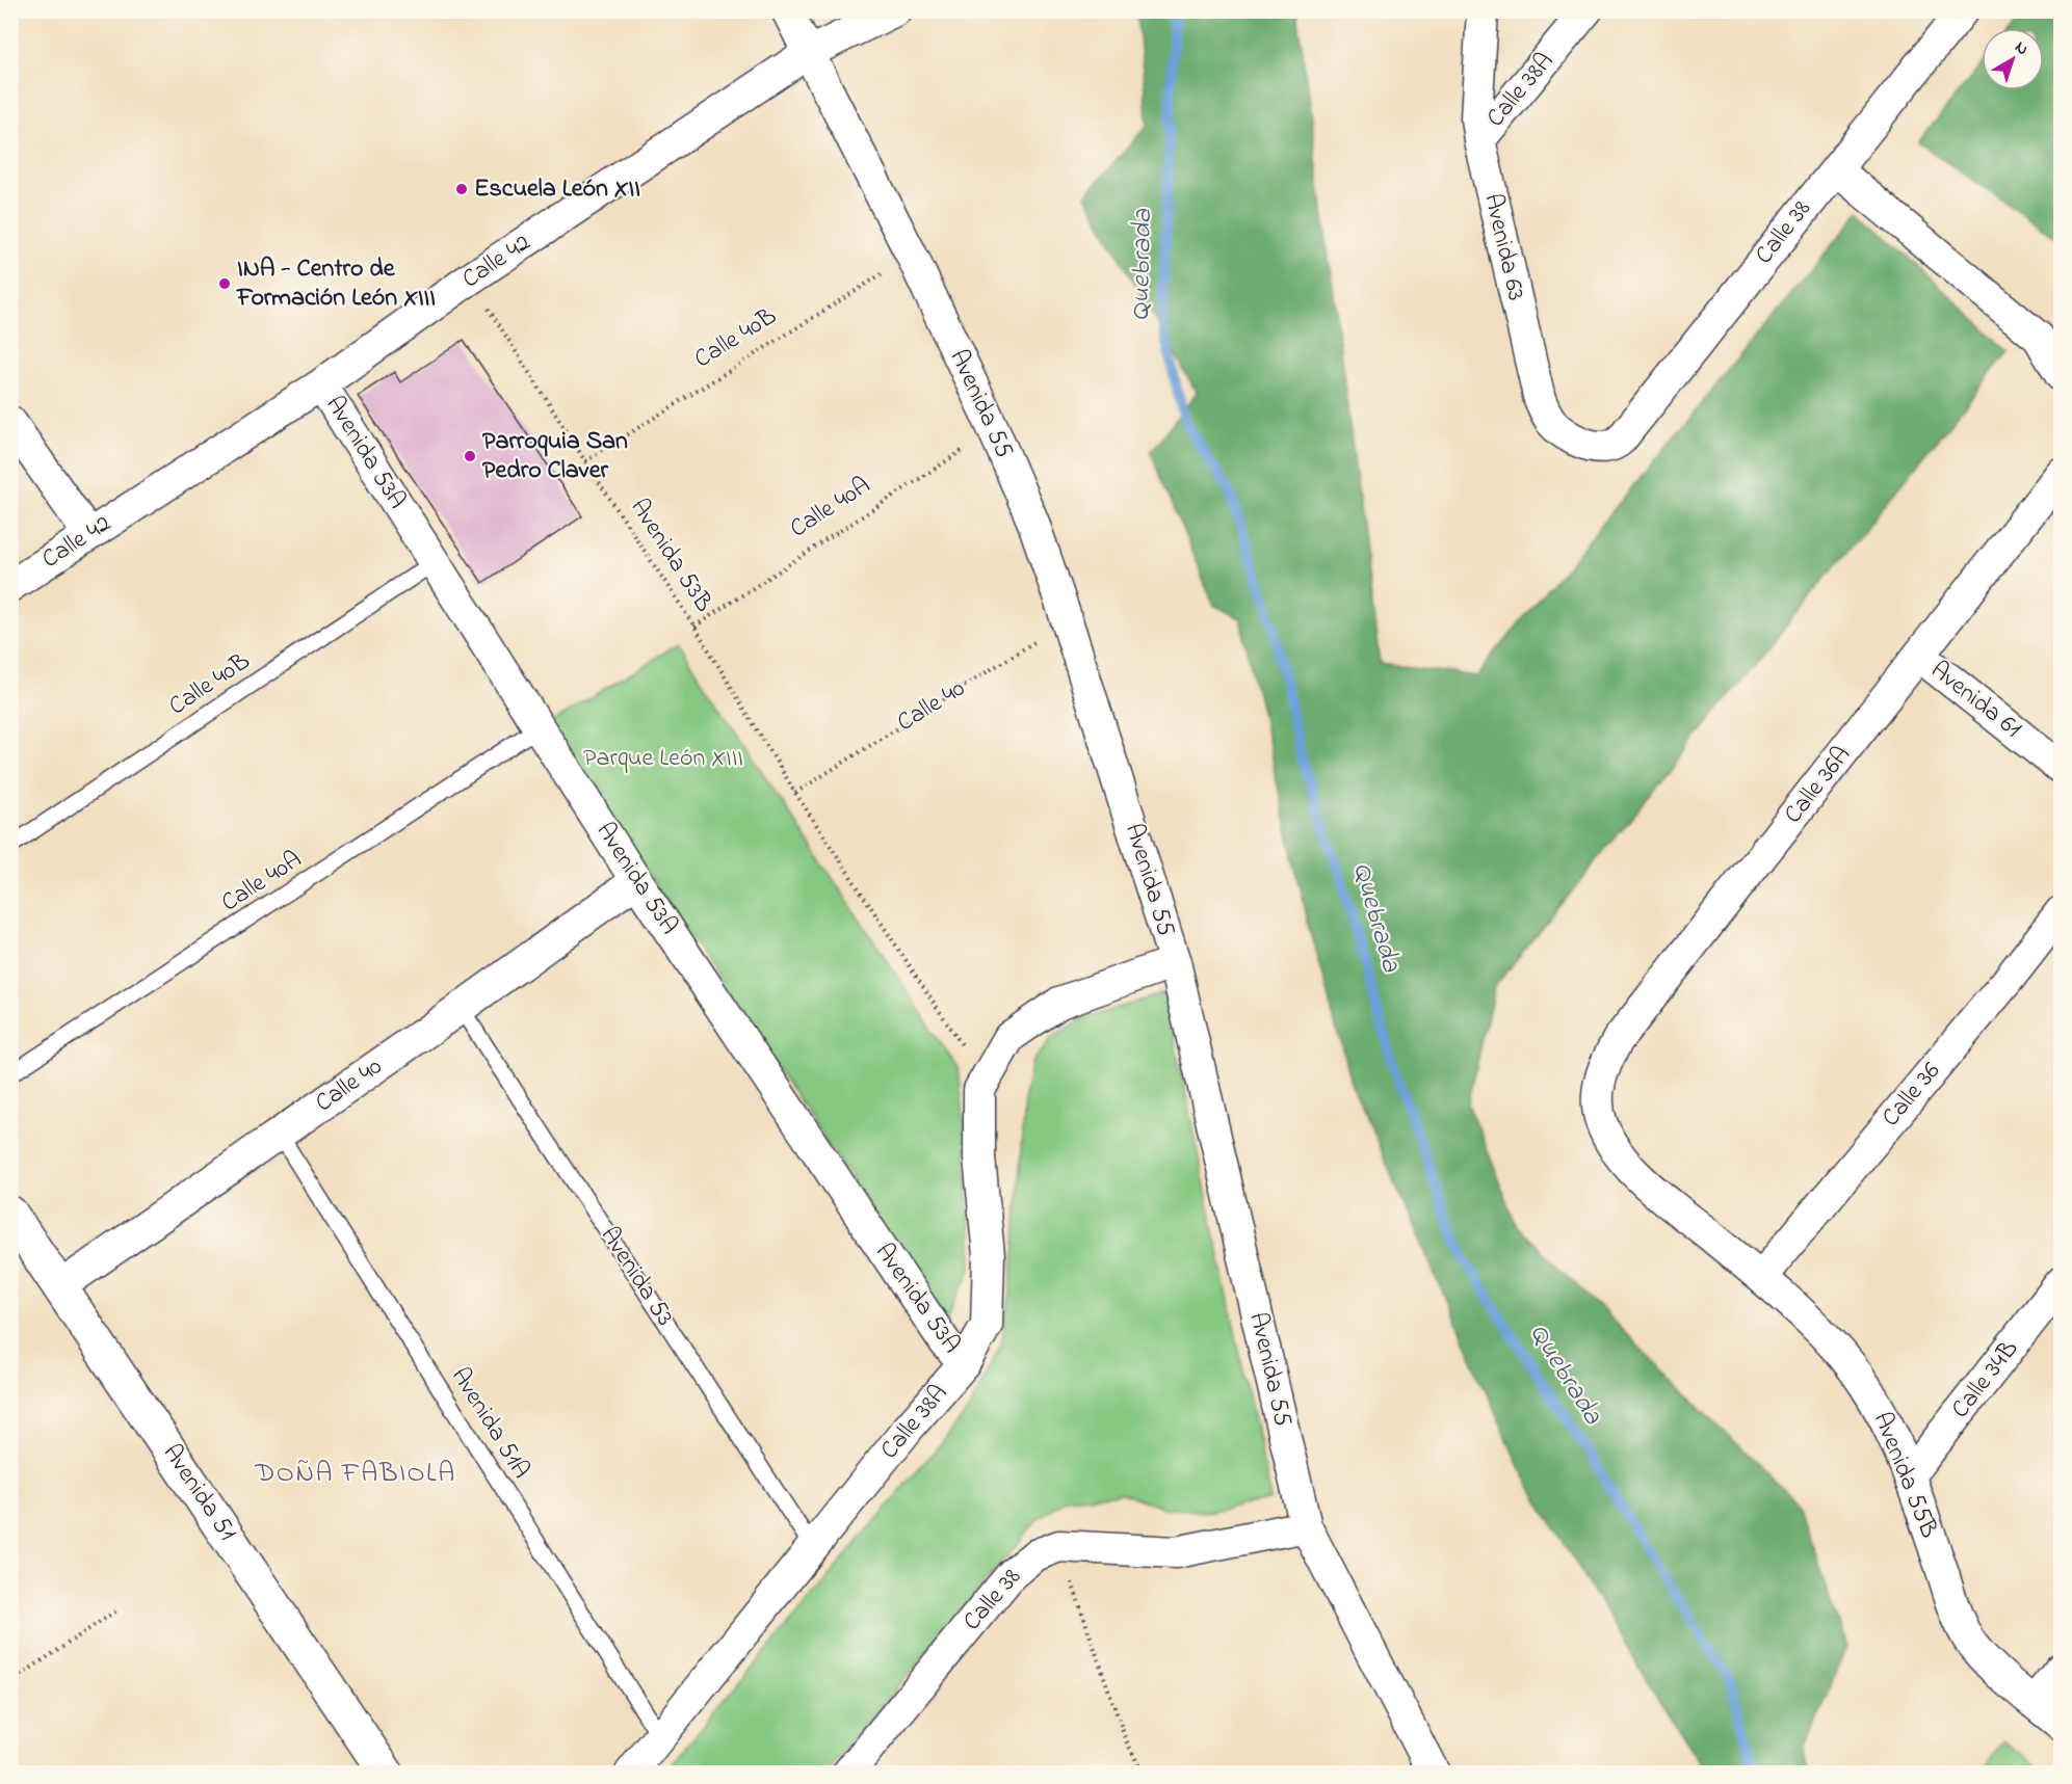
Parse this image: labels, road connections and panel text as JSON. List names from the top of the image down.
{
  "streets": {
    "street": [
      "Calle 38A",
      "Calle 38",
      "Avenida 63",
      "Calle 42",
      "Avenida 55",
      "Avenida 53A",
      "Avenida 61",
      "Calle 40",
      "Calle 36A",
      "Calle 36",
      "Calle 34B",
      "Avenida 55B",
      "Avenida 51"
    ],
    "lane": [
      "Calle 40B",
      "Calle 40A",
      "Avenida 53",
      "Avenida 51A"
    ],
    "path": ["Avenida 53B"]
  },
  "crossings": [
    ["Calle 38A", "Avenida 63"],
    ["Calle 38A", "Avenida 55"],
    ["Calle 38A", "Avenida 53A"],
    ["Calle 38A", "Avenida 53B"],
    ["Calle 38A", "Avenida 53"],
    ["Calle 38A", "Avenida 51A"],
    ["Calle 38", "Avenida 63"],
    ["Calle 38", "Avenida 55"],
    ["Calle 42", "Avenida 55"],
    ["Calle 42", "Avenida 53A"],
    ["Calle 42", "Avenida 53B"],
    ["Calle 40B", "Avenida 55"],
    ["Calle 40B", "Avenida 53A"],
    ["Calle 40B", "Avenida 53B"],
    ["Avenida 55", "Calle 40A"],
    ["Avenida 55", "Calle 40"],
    ["Avenida 53A", "Calle 40A"],
    ["Avenida 53A", "Calle 40"],
    ["Calle 40A", "Avenida 53B"],
    ["Avenida 53B", "Calle 40"],
    ["Avenida 61", "Calle 36A"],
    ["Calle 40", "Avenida 53"],
    ["Calle 40", "Avenida 51A"],
    ["Calle 40", "Avenida 51"],
    ["Calle 36A", "Avenida 55B"],
    ["Calle 36", "Avenida 55B"],
    ["Calle 34B", "Avenida 55B"]
  ],
  "districts": ["DOÑA FABIOLA"],
  "water": ["Quebrada"],
  "parks": ["Parque León XIII"],
  "places": ["Escuela León XII", "INA - Centro de Formación León XIII", "Parroquia San Pedro Claver"],
  "north": "top right"
}
